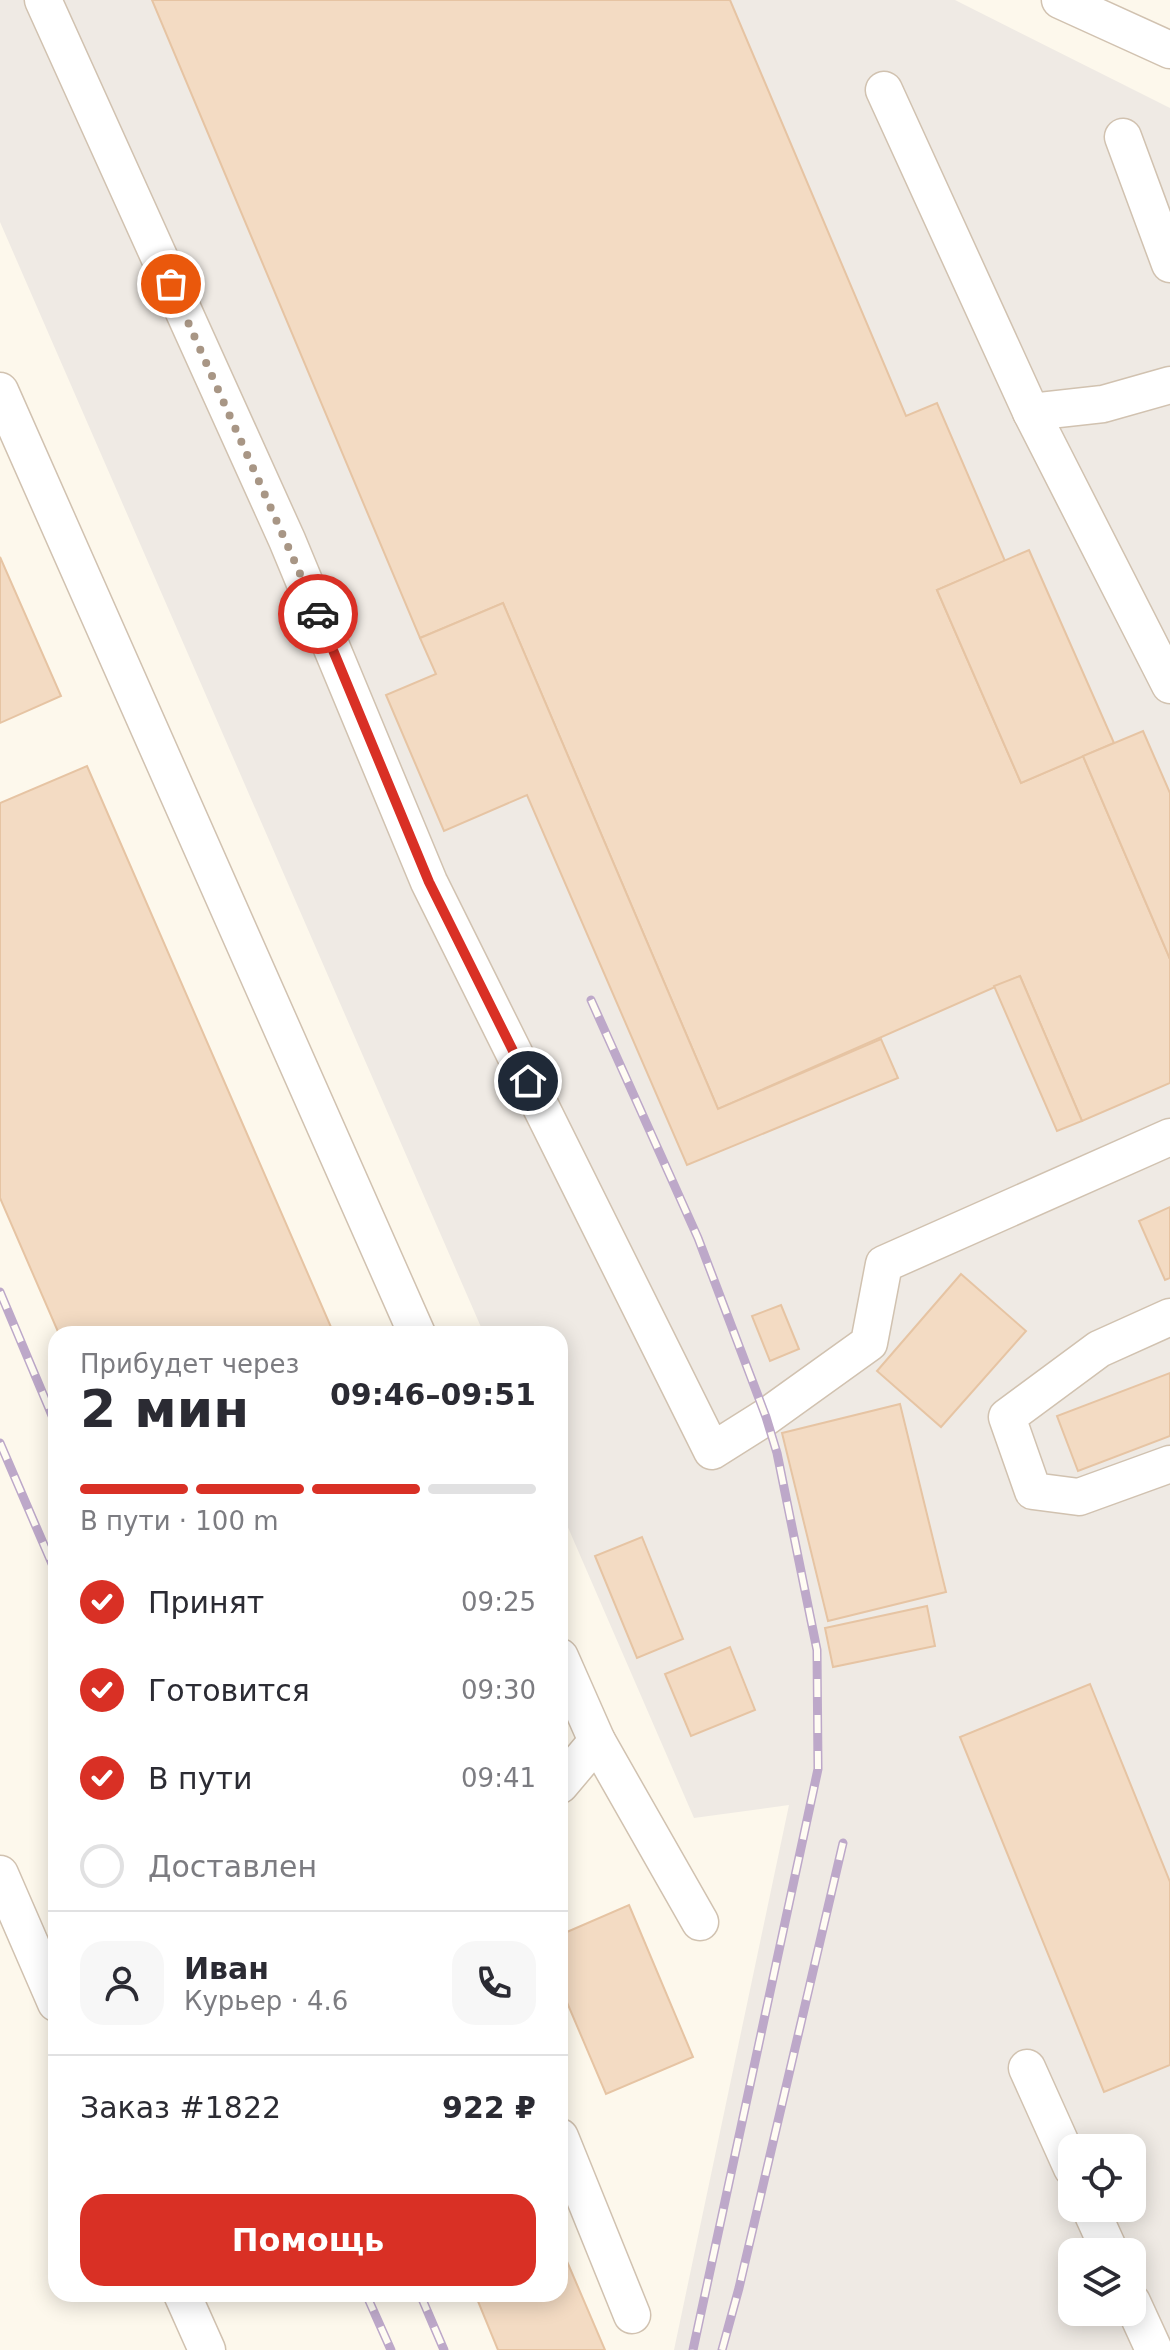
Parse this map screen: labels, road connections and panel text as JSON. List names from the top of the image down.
{
  "page": {
    "heading": ["2 мин", "Прибудет через", "09:46–09:51"],
    "panel": [
      "Иван",
      "Курьер · 4.6",
      "Заказ #1822",
      "922 ₽"
    ],
    "bar": "В пути · 100 m",
    "list": [
      ["Принят", "09:25"],
      ["Готовится", "09:30"],
      ["В пути", "09:41"],
      "Доставлен"
    ],
    "buttons": "Помощь"
  }
}
